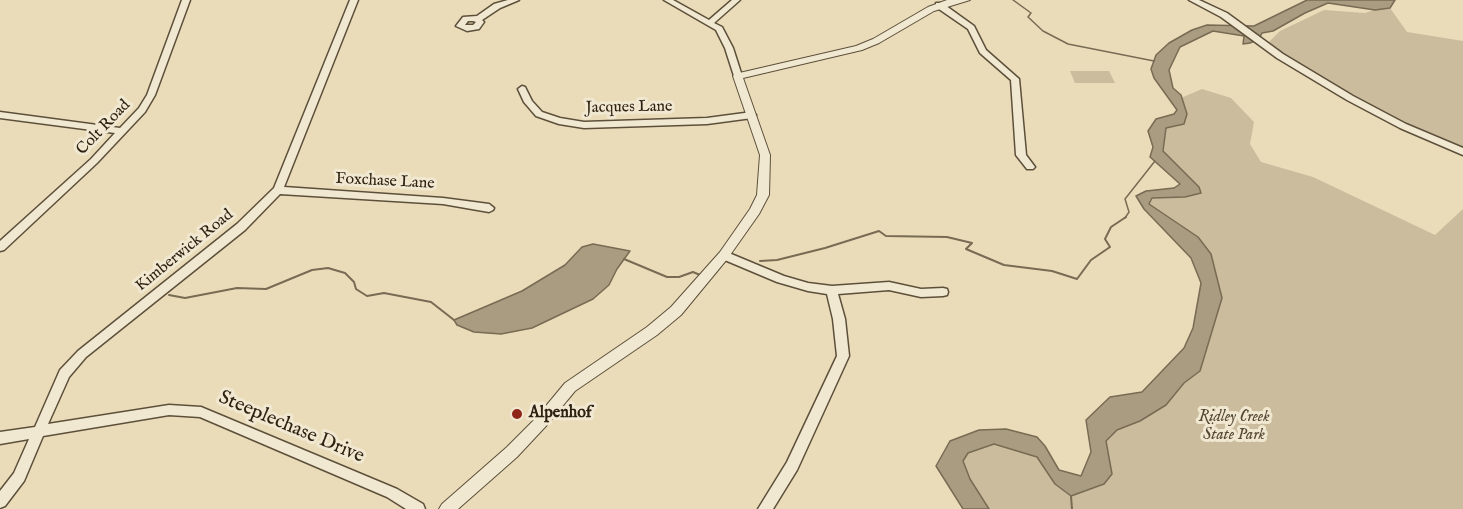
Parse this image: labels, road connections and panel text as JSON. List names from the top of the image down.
{
  "streets": {
    "street": [
      "Jacques Lane",
      "Colt Road",
      "Foxchase Lane",
      "Kimberwick Road",
      "Steeplechase Drive"
    ]
  },
  "crossings": [
    ["Foxchase Lane", "Kimberwick Road"],
    ["Kimberwick Road", "Steeplechase Drive"]
  ],
  "parks": ["Ridley Creek State Park"],
  "places": ["Alpenhof"]
}
